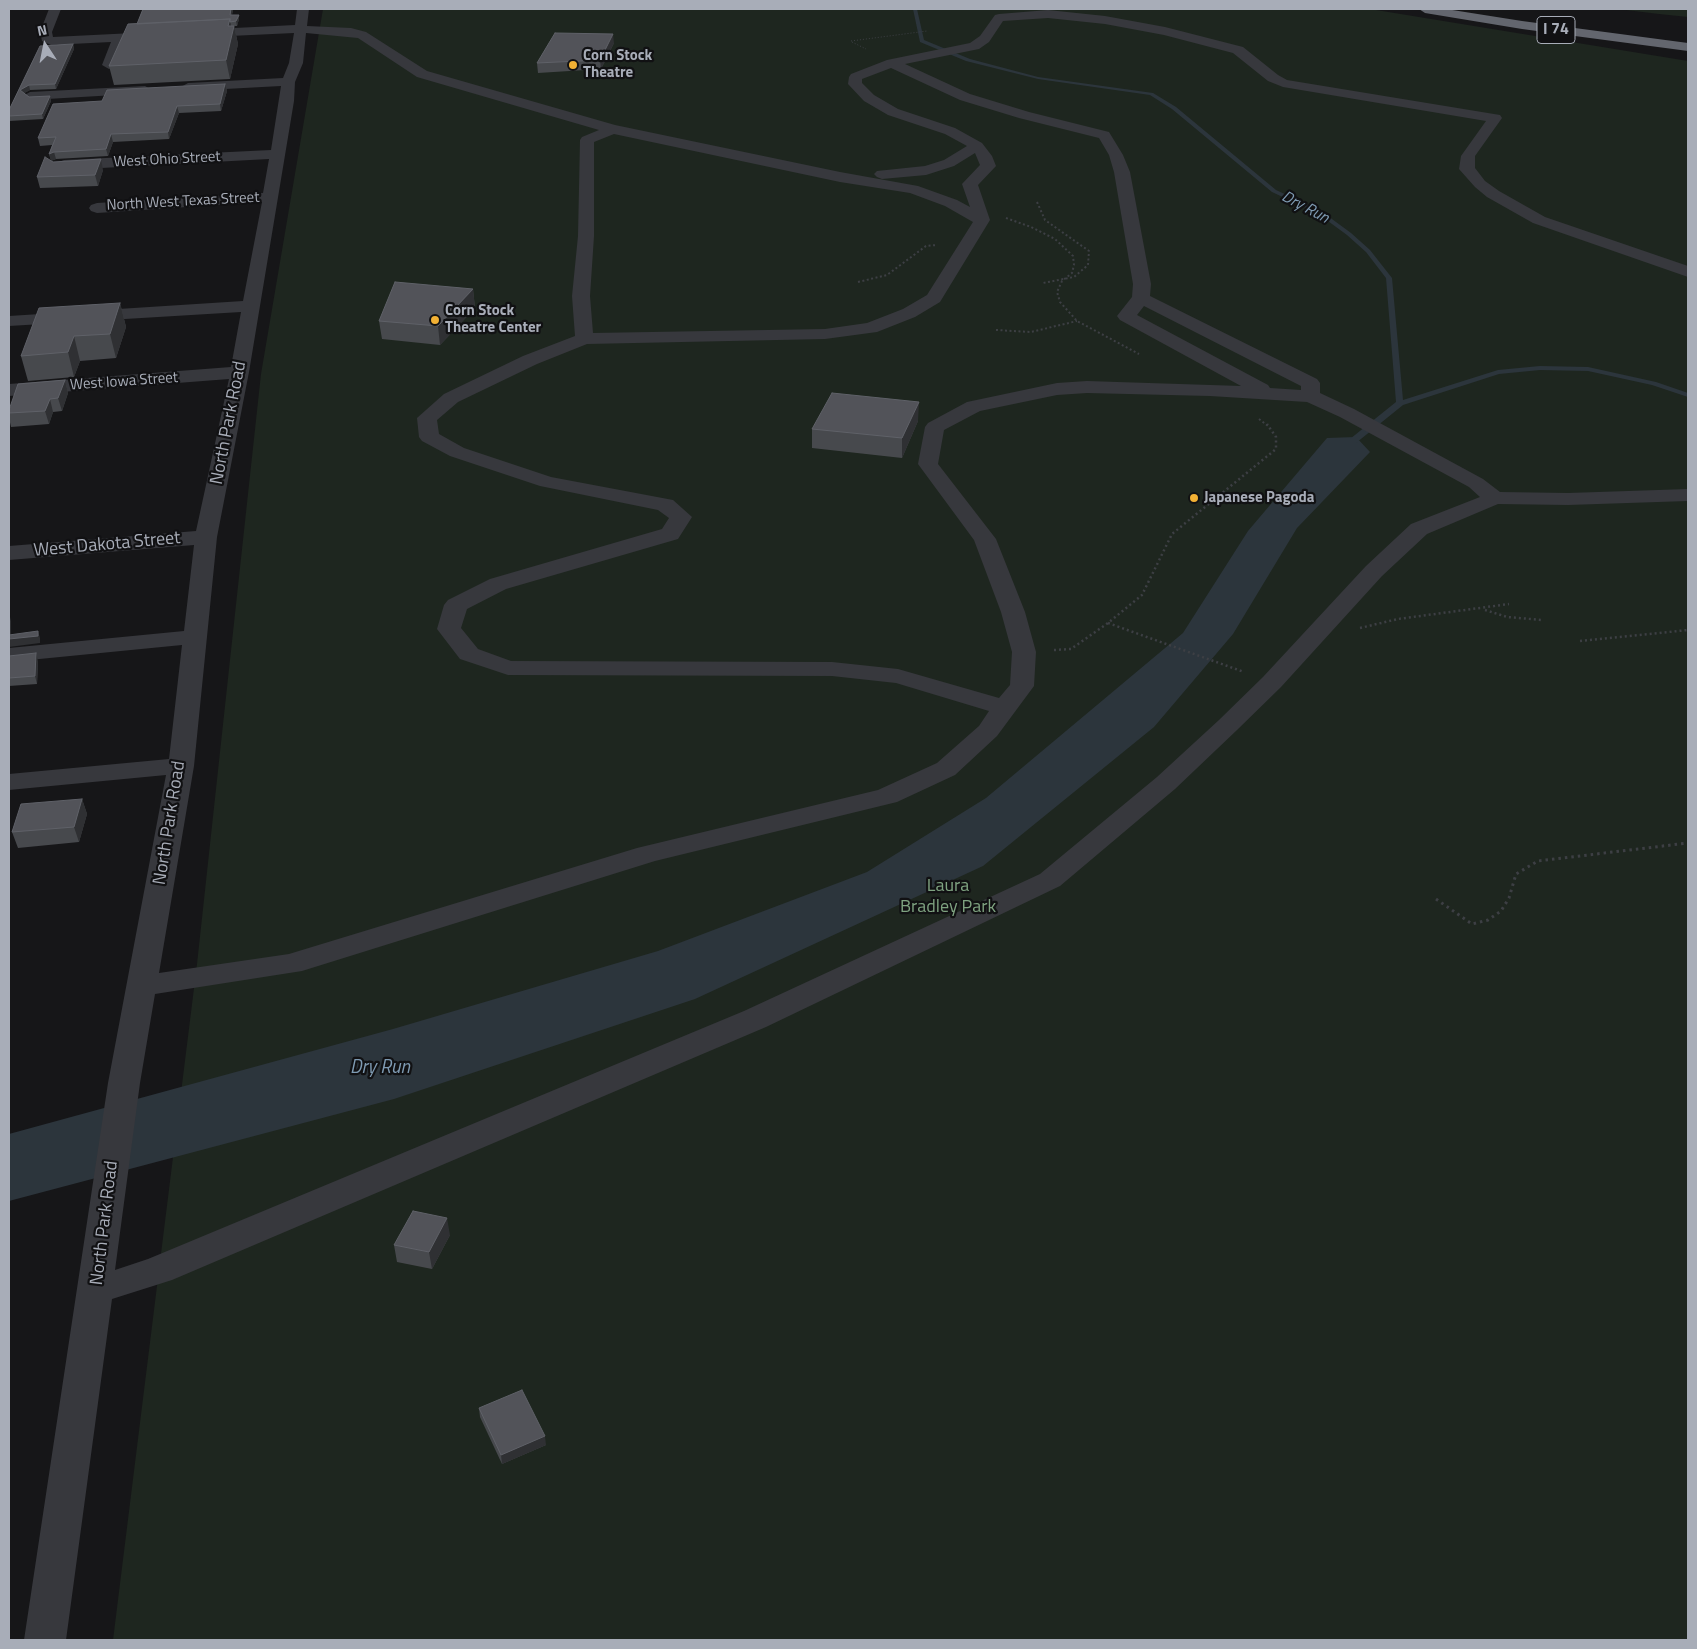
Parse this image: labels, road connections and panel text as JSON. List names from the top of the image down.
{
  "streets": {
    "highway": ["I 74"],
    "street": [
      "West Ohio Street",
      "North West Texas Street",
      "West Iowa Street",
      "North Park Road",
      "West Dakota Street"
    ]
  },
  "crossings": [
    ["West Ohio Street", "North Park Road"],
    ["North West Texas Street", "North Park Road"],
    ["West Iowa Street", "North Park Road"],
    ["North Park Road", "West Dakota Street"]
  ],
  "water": ["Dry Run"],
  "parks": ["Laura Bradley Park"],
  "places": ["Corn Stock Theatre", "Corn Stock Theatre Center", "Japanese Pagoda"],
  "north": "top"
}
